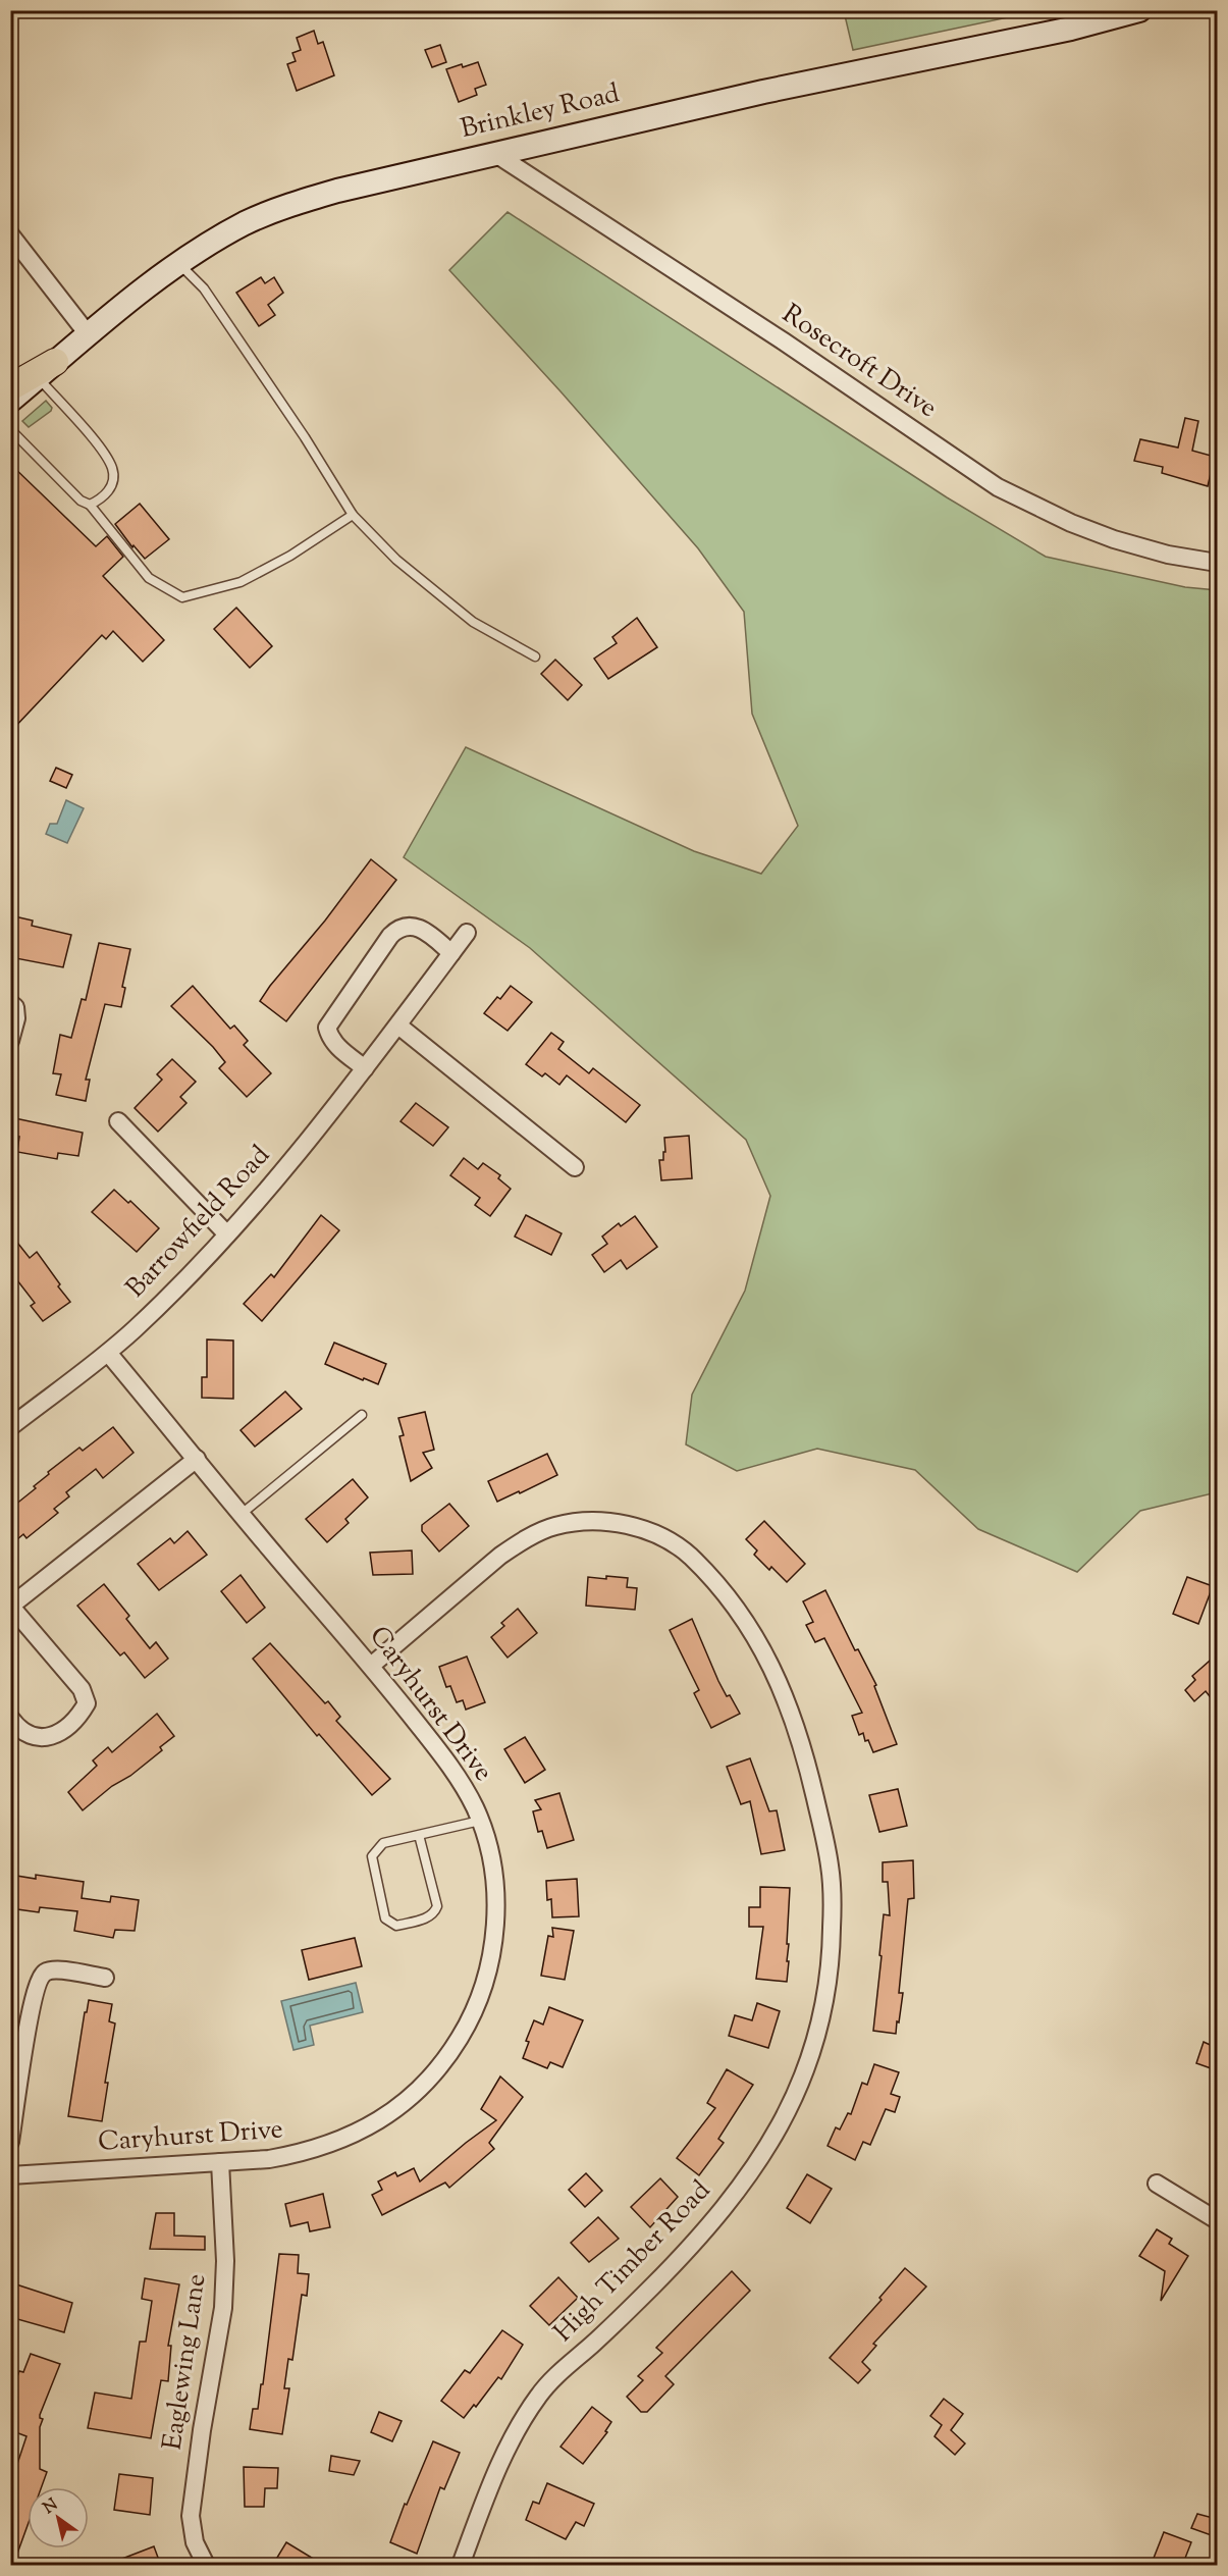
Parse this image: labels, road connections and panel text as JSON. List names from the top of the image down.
{
  "streets": {
    "main road": ["Brinkley Road"],
    "street": [
      "Rosecroft Drive",
      "Barrowfield Road",
      "Caryhurst Drive",
      "High Timber Road",
      "Eaglewing Lane"
    ]
  },
  "crossings": [
    ["Brinkley Road", "Rosecroft Drive"],
    ["Barrowfield Road", "Caryhurst Drive"],
    ["Caryhurst Drive", "High Timber Road"],
    ["Caryhurst Drive", "Eaglewing Lane"]
  ],
  "north": "top left"
}
